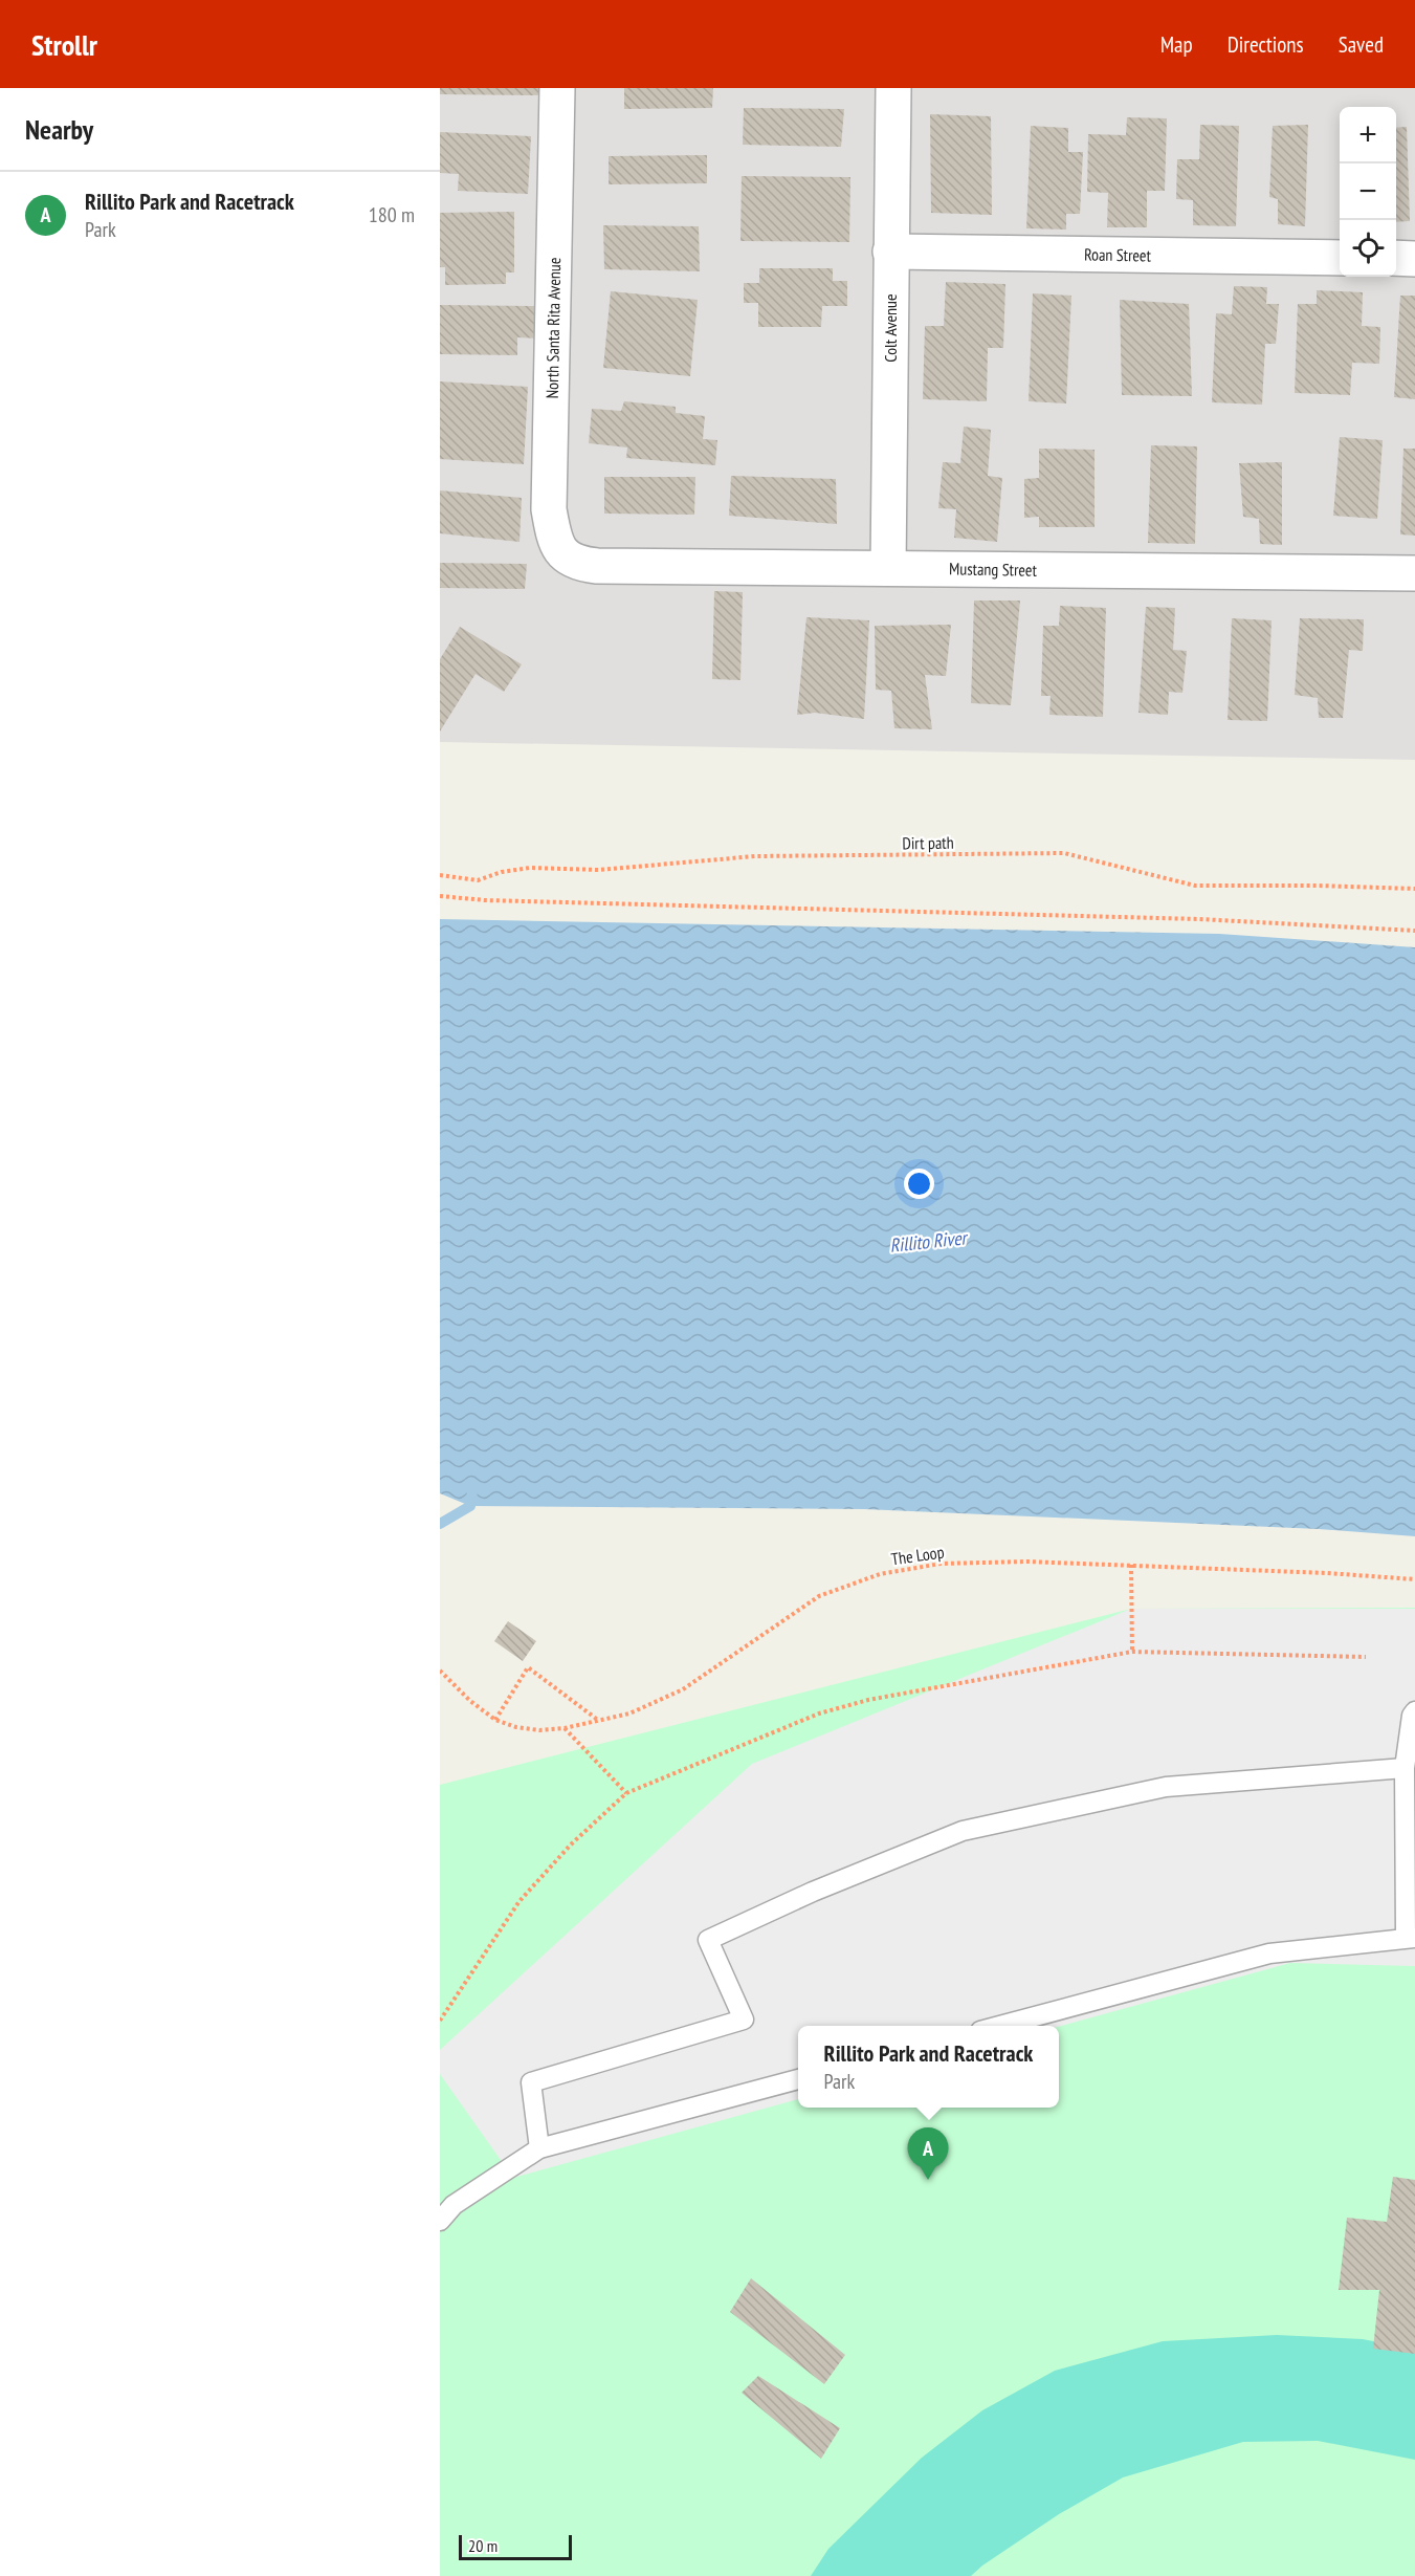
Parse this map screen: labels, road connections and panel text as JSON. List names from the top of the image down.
{
  "streets": {
    "street": [
      "Roan Street",
      "North Santa Rita Avenue",
      "Colt Avenue",
      "Mustang Street"
    ],
    "path": ["Dirt path", "The Loop"]
  },
  "crossings": [
    ["Roan Street", "Colt Avenue"],
    ["North Santa Rita Avenue", "Mustang Street"],
    ["Colt Avenue", "Mustang Street"]
  ],
  "water": ["Rillito River"],
  "scale_bar": "20 m",
  "page": {
    "header": "Strollr",
    "nav": ["Map", "Directions", "Saved"],
    "heading": "Nearby",
    "map_buttons": ["+", "−"],
    "list": [
      {
        "mark": "A",
        "name": "Rillito Park and Racetrack",
        "note": "Park",
        "value": "180 m"
      }
    ],
    "popup": ["Rillito Park and Racetrack", "Park"],
    "pins": "A",
    "scale": "20 m"
  }
}
